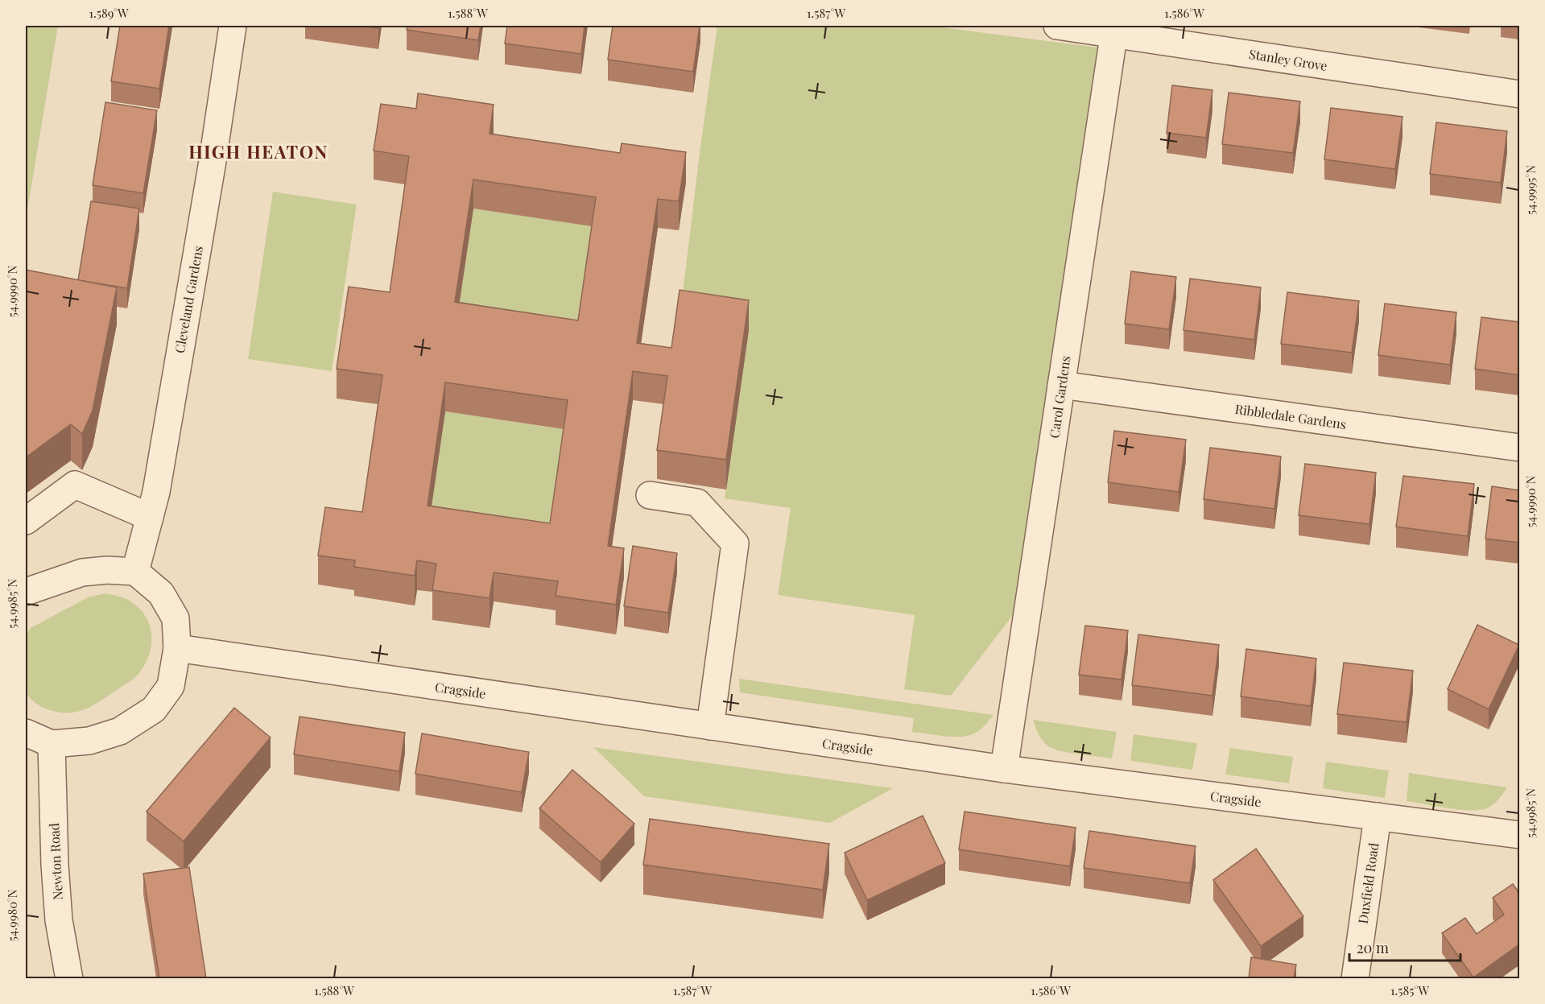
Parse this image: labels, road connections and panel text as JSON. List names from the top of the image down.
{
  "streets": {
    "street": [
      "Stanley Grove",
      "Cleveland Gardens",
      "Carol Gardens",
      "Ribbledale Gardens",
      "Cragside",
      "Newton Road",
      "Duxfield Road"
    ]
  },
  "crossings": [
    ["Stanley Grove", "Carol Gardens"],
    ["Carol Gardens", "Ribbledale Gardens"],
    ["Carol Gardens", "Cragside"],
    ["Cragside", "Duxfield Road"]
  ],
  "districts": ["HIGH HEATON"],
  "scale_bar": "20 m",
  "coordinates": [
    "1.589°W",
    "1.588°W",
    "1.587°W",
    "1.586°W",
    "54.9995°N",
    "54.9990°N",
    "54.9985°N",
    "54.9980°N",
    "1.585°W"
  ]
}
